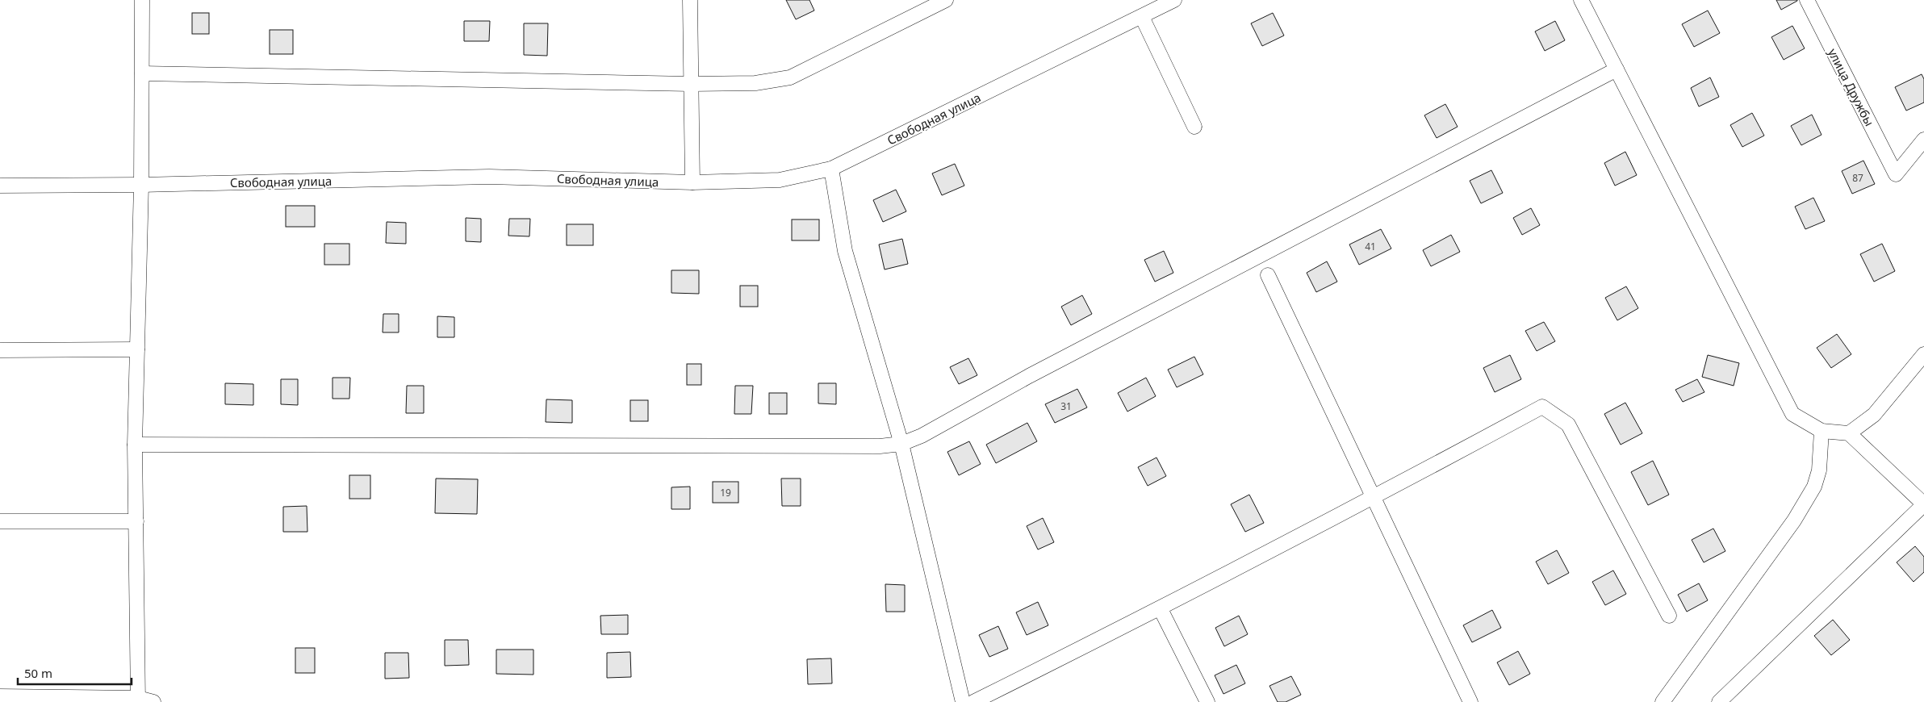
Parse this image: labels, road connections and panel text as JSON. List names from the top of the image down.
{
  "streets": {
    "street": ["улица Дружбы", "Свободная улица"]
  },
  "house_numbers": [
    "87",
    "41",
    "31",
    "19"
  ],
  "scale_bar": "50 m"
}
